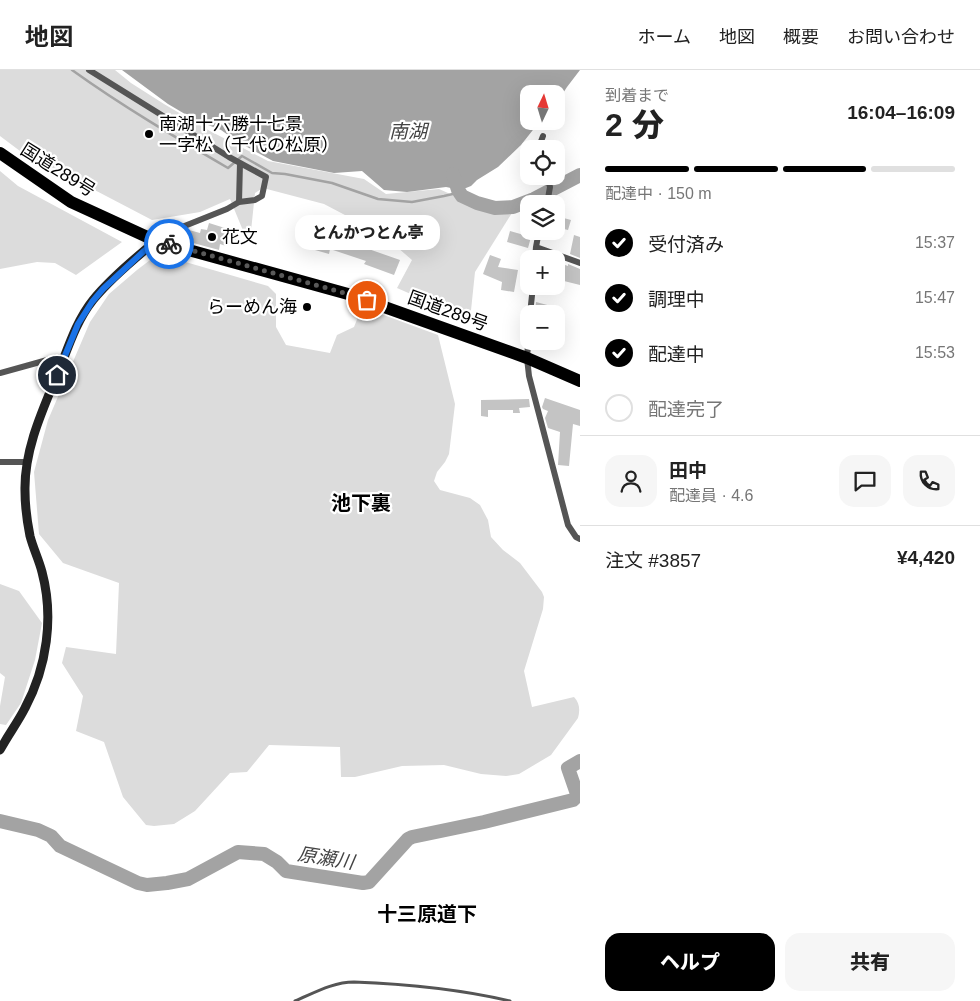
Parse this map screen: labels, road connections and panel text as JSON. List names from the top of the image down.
{
  "streets": {
    "highway": ["国道289号"]
  },
  "districts": ["池下裏", "十三原道下"],
  "water": ["南湖", "原瀬川"],
  "places": [
    "南湖十六勝十七景 一字松（千代の松原）",
    "花文",
    "とんかつとん亭",
    "らーめん海"
  ],
  "north": "top",
  "page": {
    "header": "地図",
    "nav": [
      "ホーム",
      "地図",
      "概要",
      "お問い合わせ"
    ],
    "heading": ["2 分", "到着まで", "16:04–16:09"],
    "panel": [
      "田中",
      "配達員 · 4.6",
      "注文 #3857",
      "¥4,420"
    ],
    "map_buttons": ["+", "−"],
    "bar": "配達中 · 150 m",
    "bubble": "とんかつとん亭",
    "list": [
      ["受付済み", "15:37"],
      ["調理中", "15:47"],
      ["配達中", "15:53"],
      "配達完了"
    ],
    "buttons": ["ヘルプ", "共有"]
  }
}
